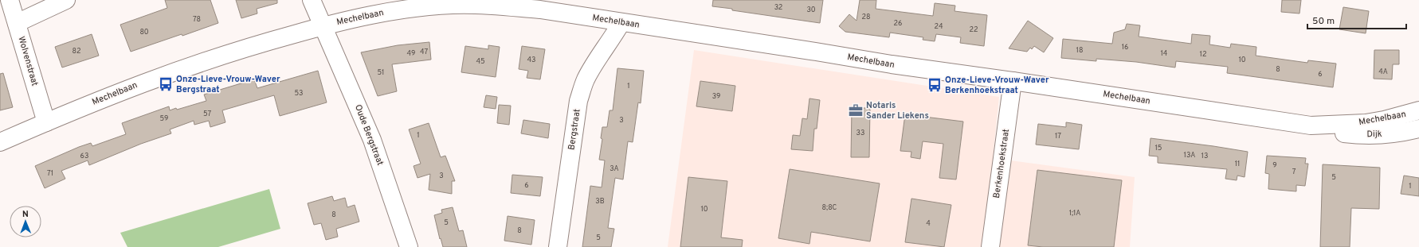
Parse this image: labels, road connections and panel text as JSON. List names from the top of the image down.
{
  "streets": {
    "street": [
      "Mechelbaan",
      "Wolvenstraat",
      "Bergstraat",
      "Dijk",
      "Oude Bergstraat",
      "Berkenhoekstraat"
    ]
  },
  "crossings": [
    ["Mechelbaan", "Wolvenstraat"],
    ["Mechelbaan", "Bergstraat"],
    ["Mechelbaan", "Dijk"],
    ["Mechelbaan", "Oude Bergstraat"],
    ["Mechelbaan", "Berkenhoekstraat"]
  ],
  "places": {
    "bus stop": ["Onze-Lieve-Vrouw-Waver Bergstraat", "Onze-Lieve-Vrouw-Waver Berkenhoekstraat"],
    "office": ["Notaris Sander Liekens"]
  },
  "house_numbers": [
    "32",
    "30",
    "28",
    "78",
    "26",
    "24",
    "22",
    "80",
    "16",
    "18",
    "82",
    "47",
    "49",
    "14",
    "12",
    "43",
    "10",
    "45",
    "8",
    "4A",
    "51",
    "6",
    "1",
    "53",
    "39",
    "57",
    "59",
    "3",
    "33",
    "1",
    "17",
    "15",
    "13A",
    "63",
    "13",
    "11",
    "9",
    "3A",
    "7",
    "71",
    "3",
    "5",
    "6",
    "1",
    "3B",
    "8;8C",
    "10",
    "1;1A",
    "8",
    "5",
    "4",
    "8",
    "5"
  ],
  "scale_bar": "50 m",
  "north": "top"
}
